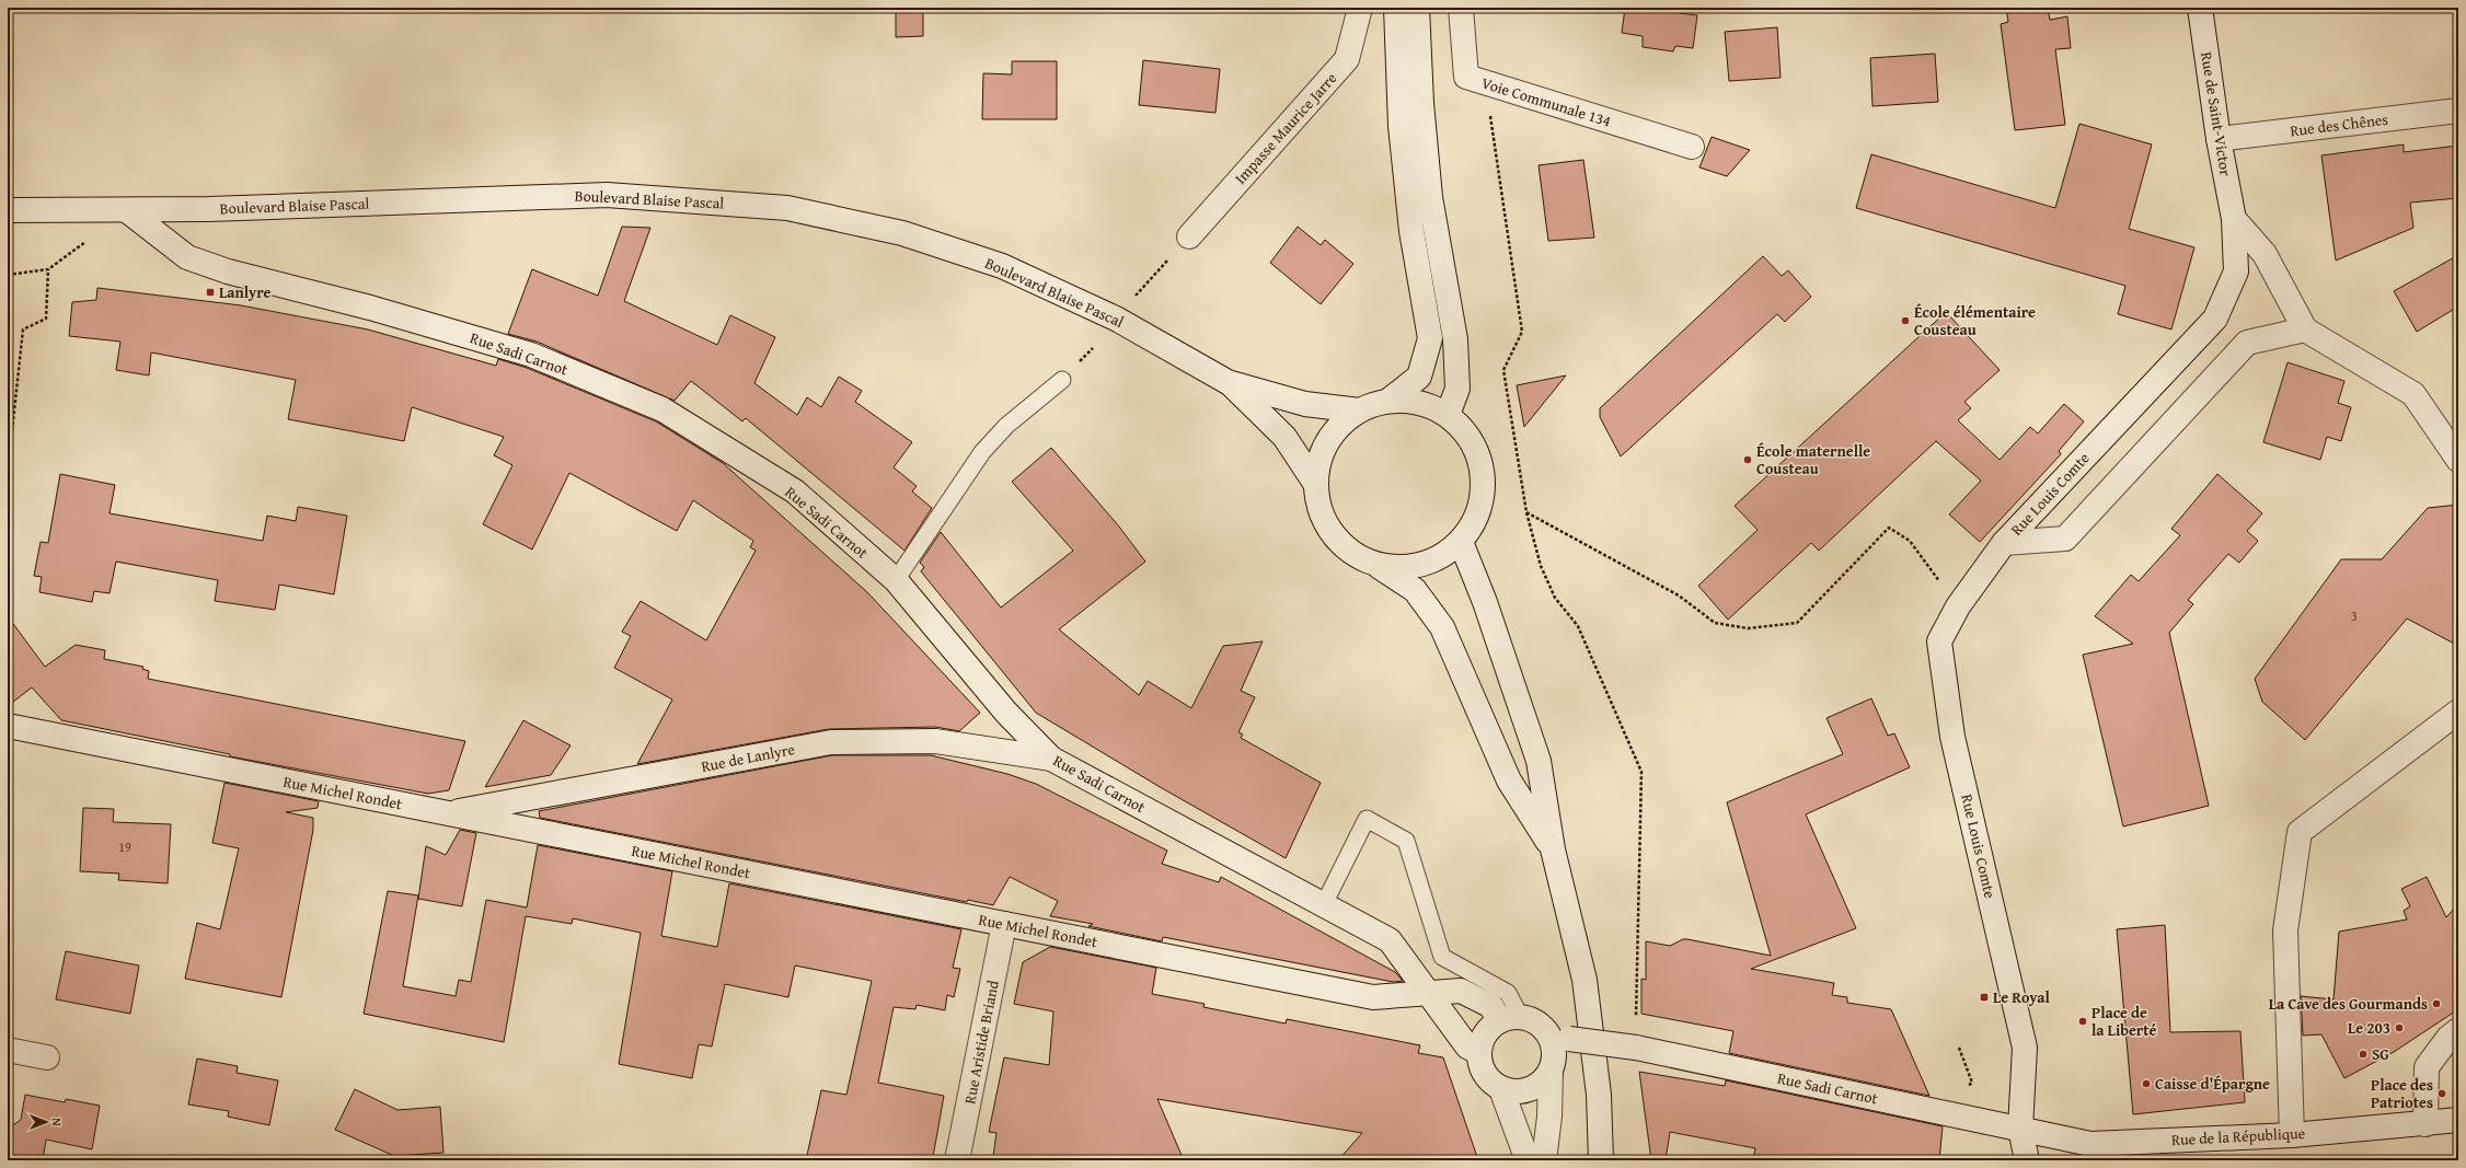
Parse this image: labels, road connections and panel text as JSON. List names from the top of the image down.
{
  "streets": {
    "main road": [
      "Voie Communale 134",
      "Rue de Saint-Victor",
      "Rue des Chênes",
      "Impasse Maurice Jarre",
      "Boulevard Blaise Pascal",
      "Rue Sadi Carnot",
      "Rue Louis Comte",
      "Rue de Lanlyre",
      "Rue Michel Rondet",
      "Rue Aristide Briand",
      "Rue de la République"
    ]
  },
  "crossings": [
    ["Rue de Saint-Victor", "Rue des Chênes"],
    ["Rue de Saint-Victor", "Rue Louis Comte"],
    ["Boulevard Blaise Pascal", "Rue Sadi Carnot"],
    ["Rue Sadi Carnot", "Rue Louis Comte"],
    ["Rue Sadi Carnot", "Rue de Lanlyre"],
    ["Rue Sadi Carnot", "Rue Michel Rondet"],
    ["Rue Sadi Carnot", "Rue de la République"],
    ["Rue Louis Comte", "Rue de la République"],
    ["Rue de Lanlyre", "Rue Michel Rondet"],
    ["Rue Michel Rondet", "Rue Aristide Briand"]
  ],
  "places": {
    "transit": ["Lanlyre", "Le Royal"],
    "other": [
      "École élémentaire Cousteau",
      "École maternelle Cousteau",
      "La Cave des Gourmands",
      "Place de la Liberté",
      "Le 203",
      "SG",
      "Caisse d'Épargne",
      "Place des Patriotes"
    ]
  },
  "house_numbers": ["3", "19"],
  "north": "right"
}
